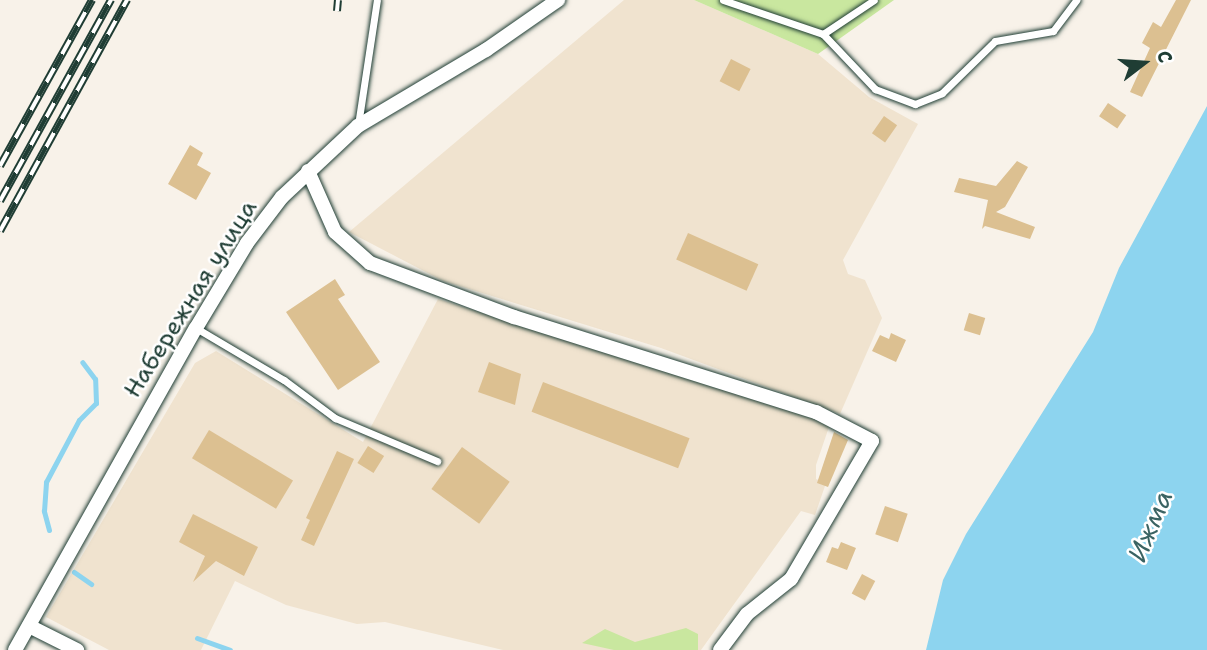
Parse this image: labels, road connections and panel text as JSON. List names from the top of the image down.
{
  "streets": {
    "street": ["Набережная улица"]
  },
  "water": ["Ижма"],
  "north": "right"
}
